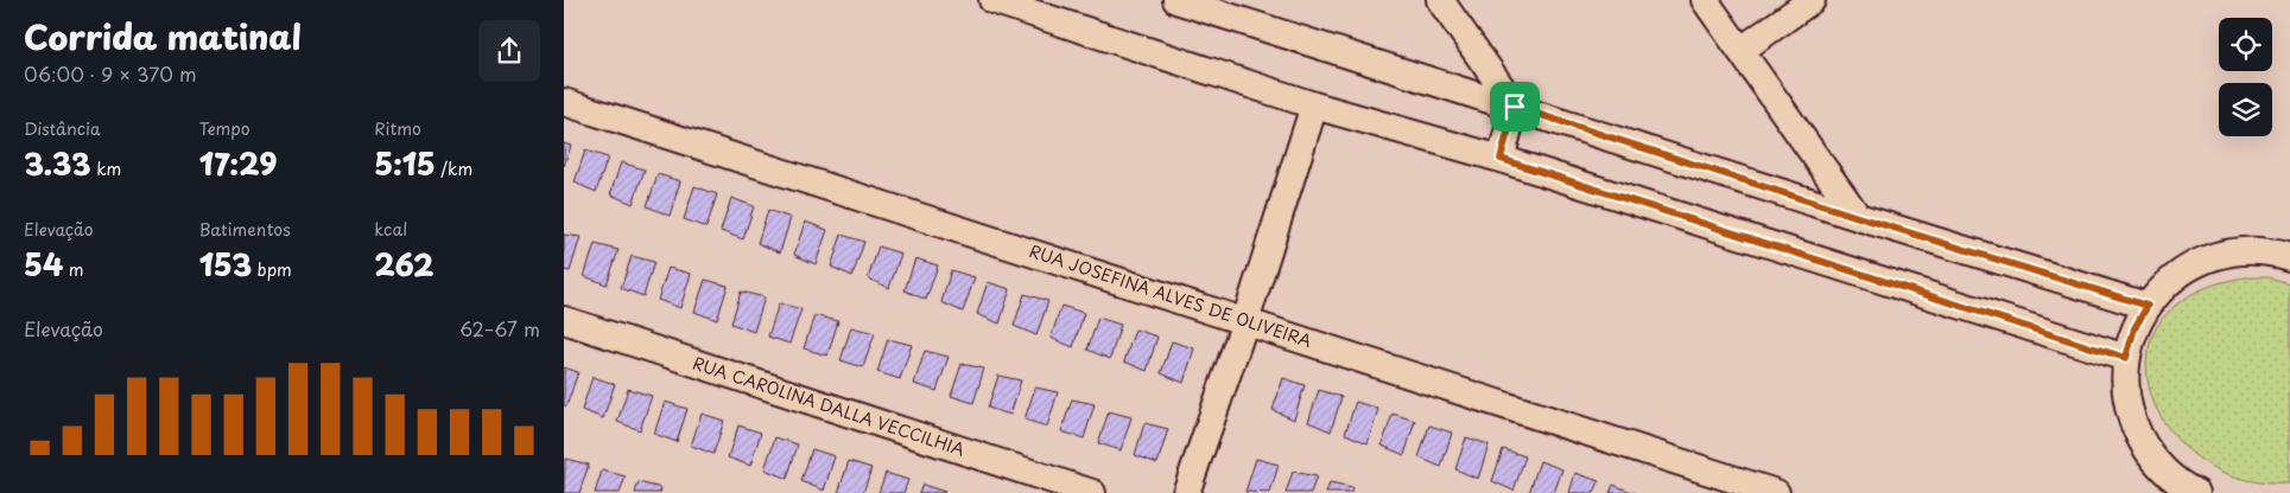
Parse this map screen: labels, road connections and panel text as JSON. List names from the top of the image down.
{
  "streets": {
    "street": ["RUA JOSEFINA ALVES DE OLIVEIRA", "RUA CAROLINA DALLA VECCILHIA"]
  },
  "page": {
    "heading": ["Corrida matinal", "06:00 · 9 × 370 m"],
    "stats": [
      ["Distância", "3.33 km"],
      ["Tempo", "17:29"],
      ["Ritmo", "5:15 /km"],
      ["Elevação", "54 m"],
      ["Batimentos", "153 bpm"],
      ["kcal", "262"]
    ],
    "chart": ["Elevação", "62–67 m"]
  }
}
